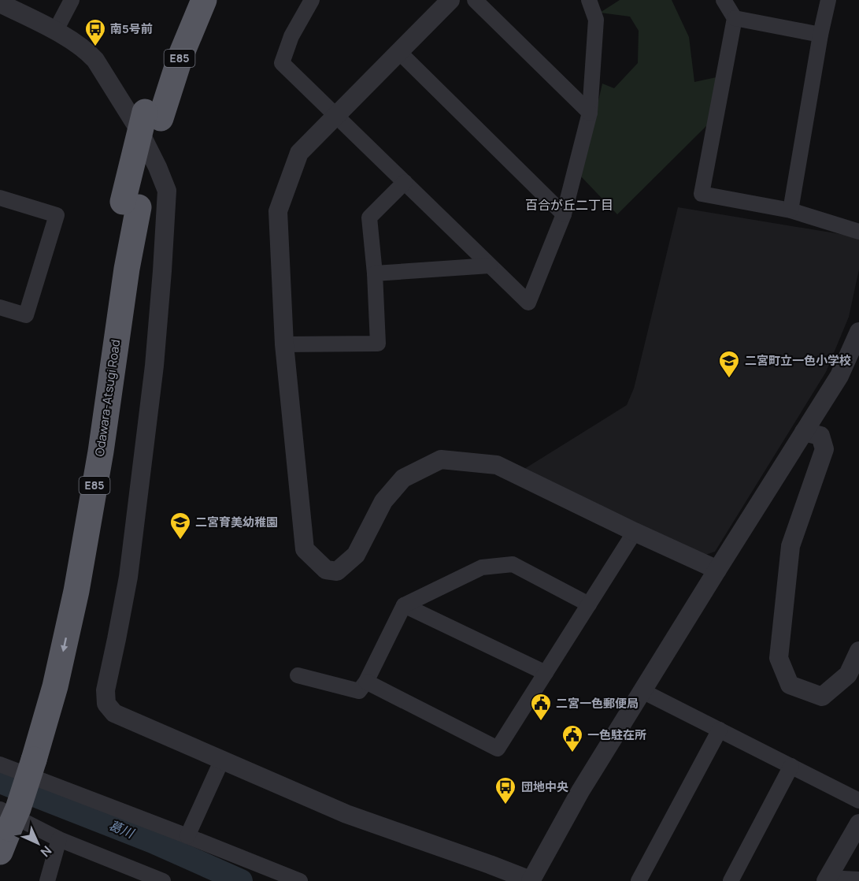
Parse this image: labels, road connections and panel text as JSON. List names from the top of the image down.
{
  "streets": {
    "highway": ["E85", "Odawara-Atsugi Road"]
  },
  "districts": ["百合が丘二丁目"],
  "water": ["葛川"],
  "places": {
    "bus stop": ["南5号前", "団地中央"],
    "school or university": ["二宮町立一色小学校", "二宮育美幼稚園"],
    "public building": ["二宮一色郵便局", "一色駐在所"]
  },
  "north": "bottom right"
}
